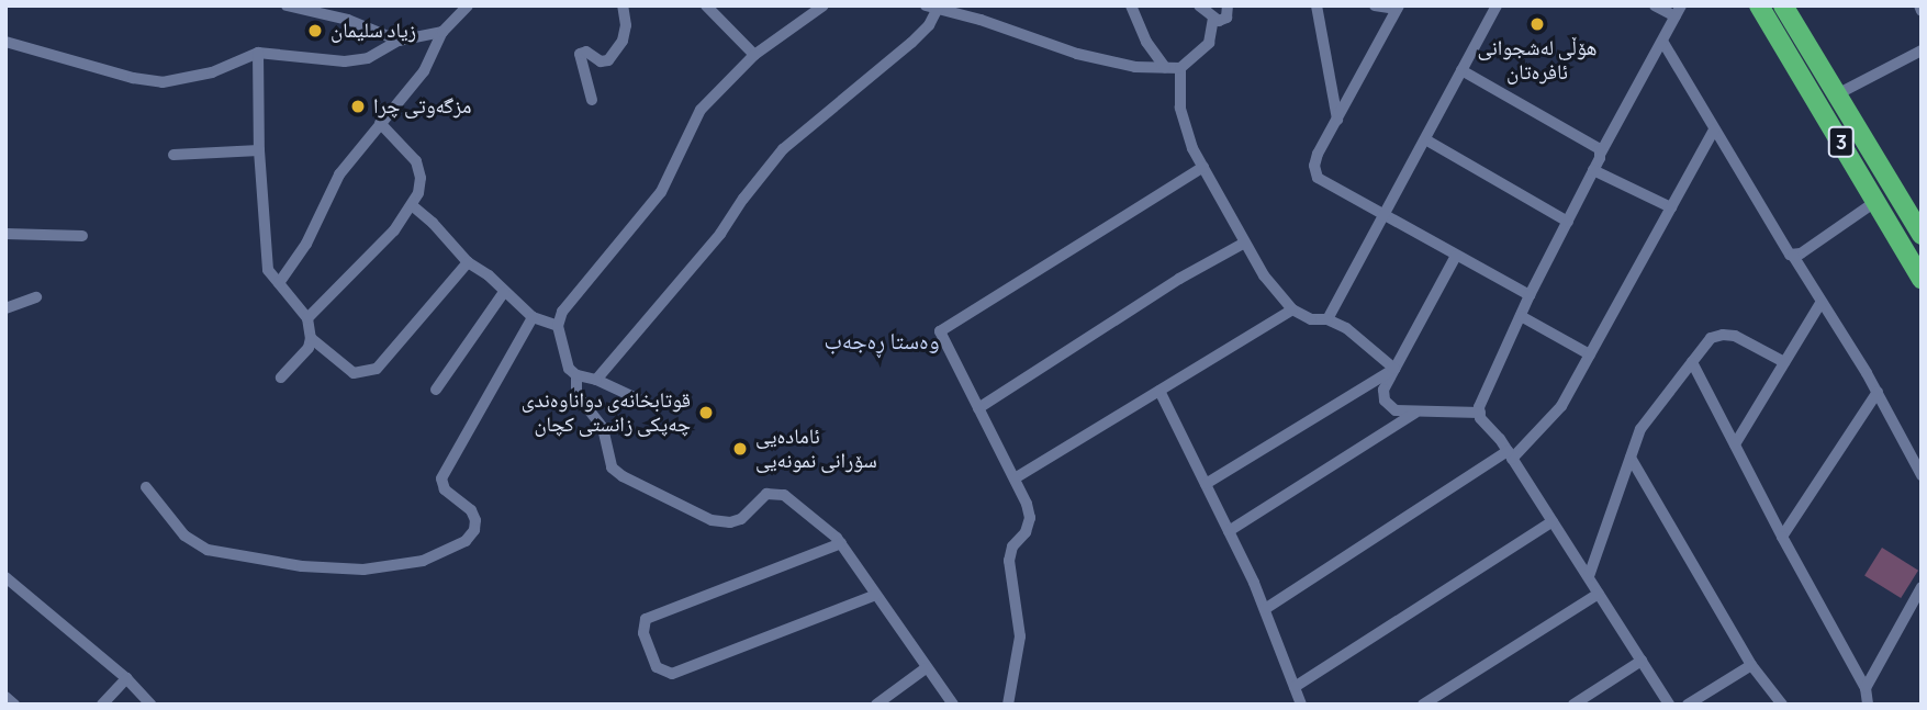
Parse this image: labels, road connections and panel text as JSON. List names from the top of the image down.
{
  "streets": {
    "highway": ["3"]
  },
  "districts": ["وەستا ڕەجەب"],
  "places": [
    "هۆڵی لەشجوانی ئافرەتان",
    "زياد سليمان",
    "مزگەوتى چرا",
    "قوتابخانەی دواناوەندی چەپکی زانستی کچان",
    "ئامادەیی سۆرانی نمونەیی"
  ]
}
